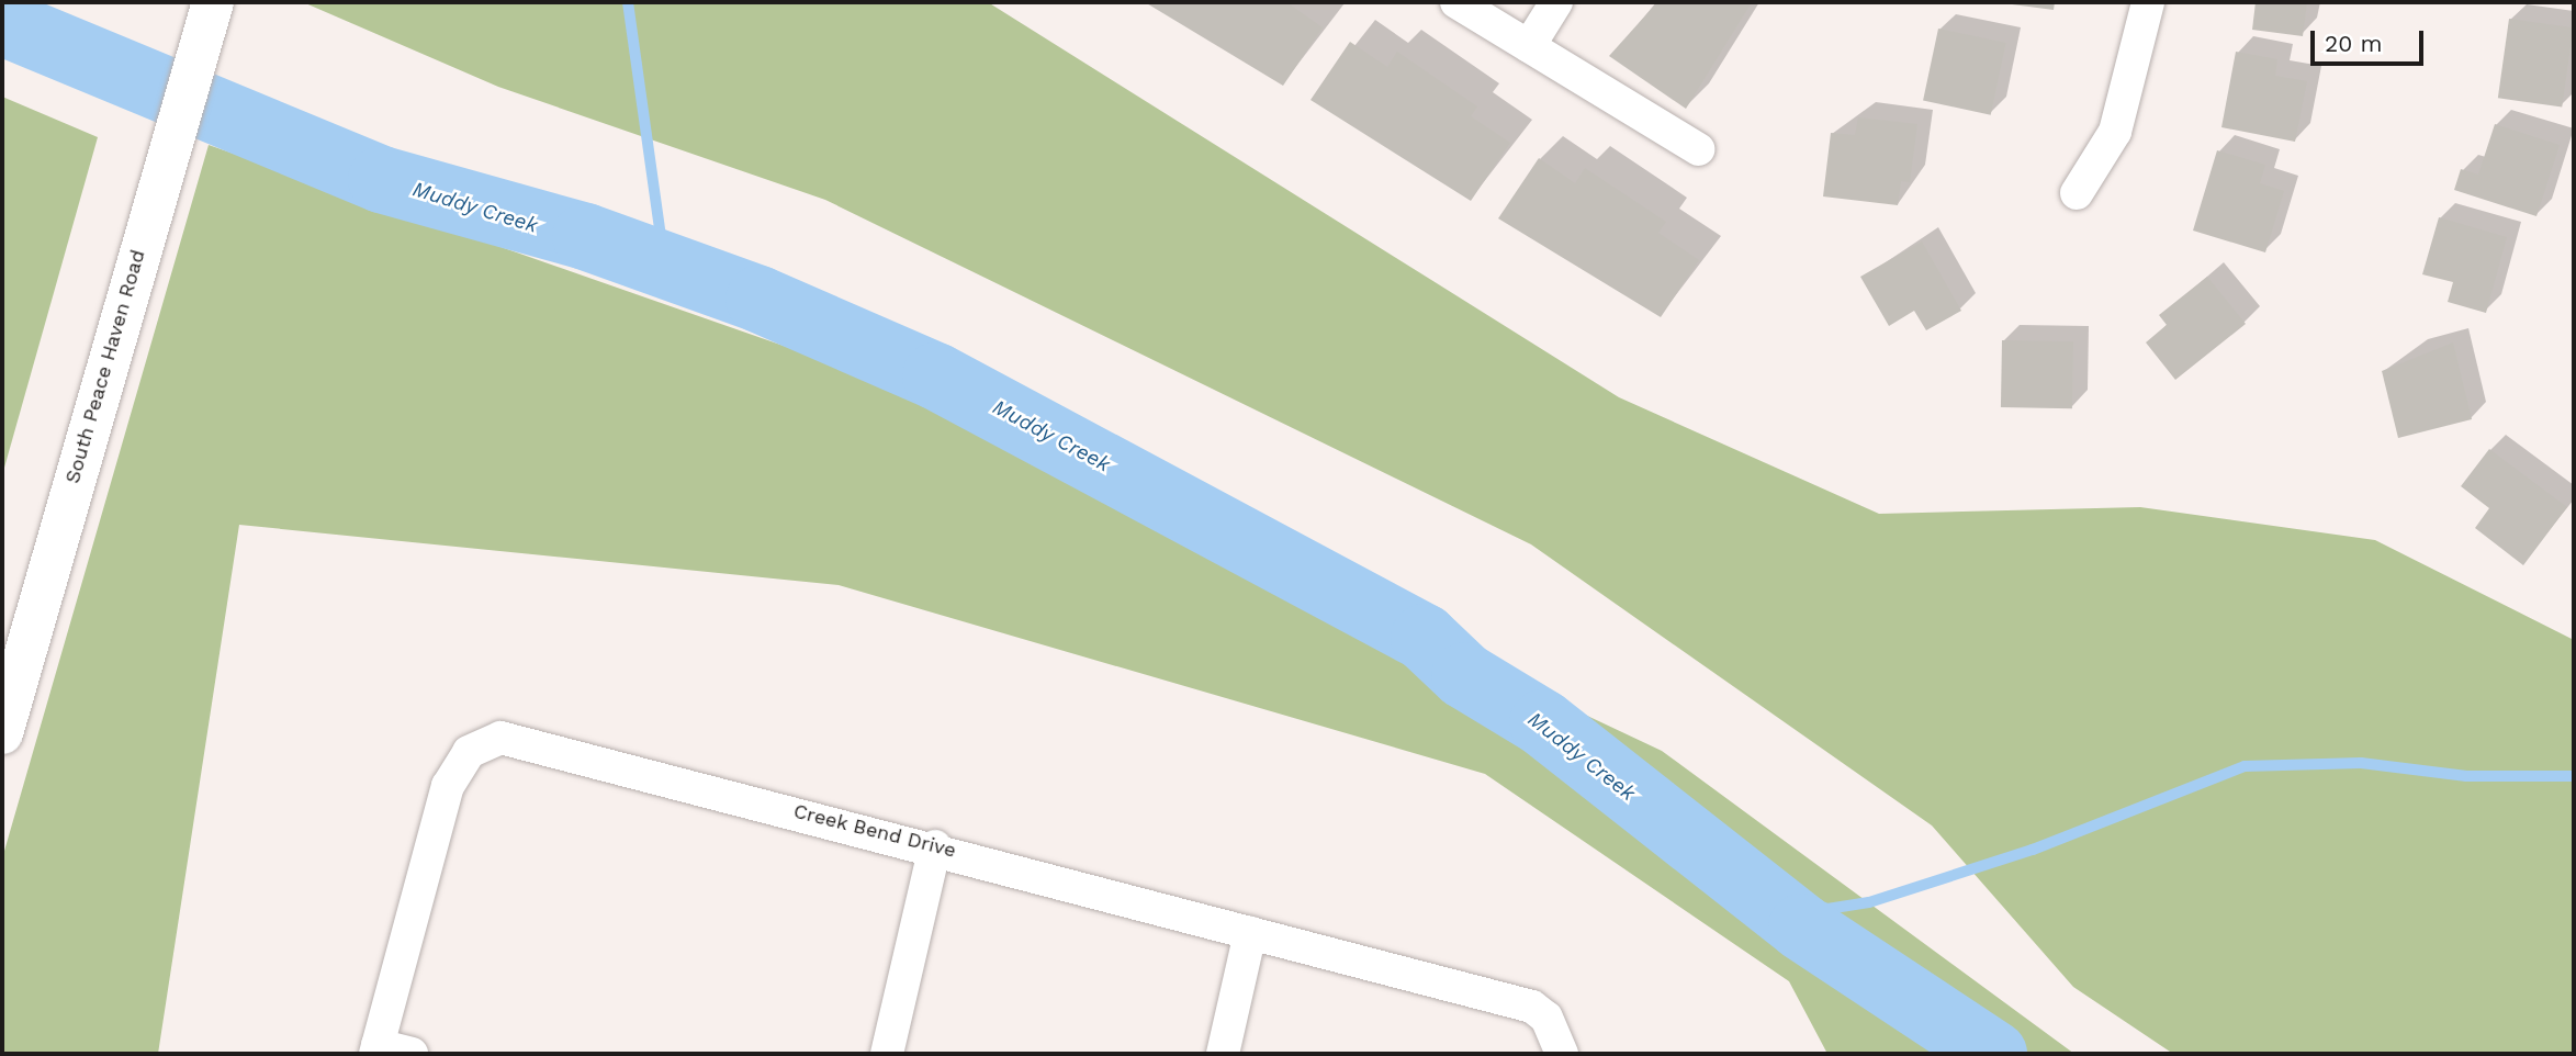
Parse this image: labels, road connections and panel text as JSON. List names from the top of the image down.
{
  "streets": {
    "main road": ["South Peace Haven Road"],
    "street": ["Creek Bend Drive"]
  },
  "water": ["Muddy Creek"],
  "scale_bar": "20 m"
}
